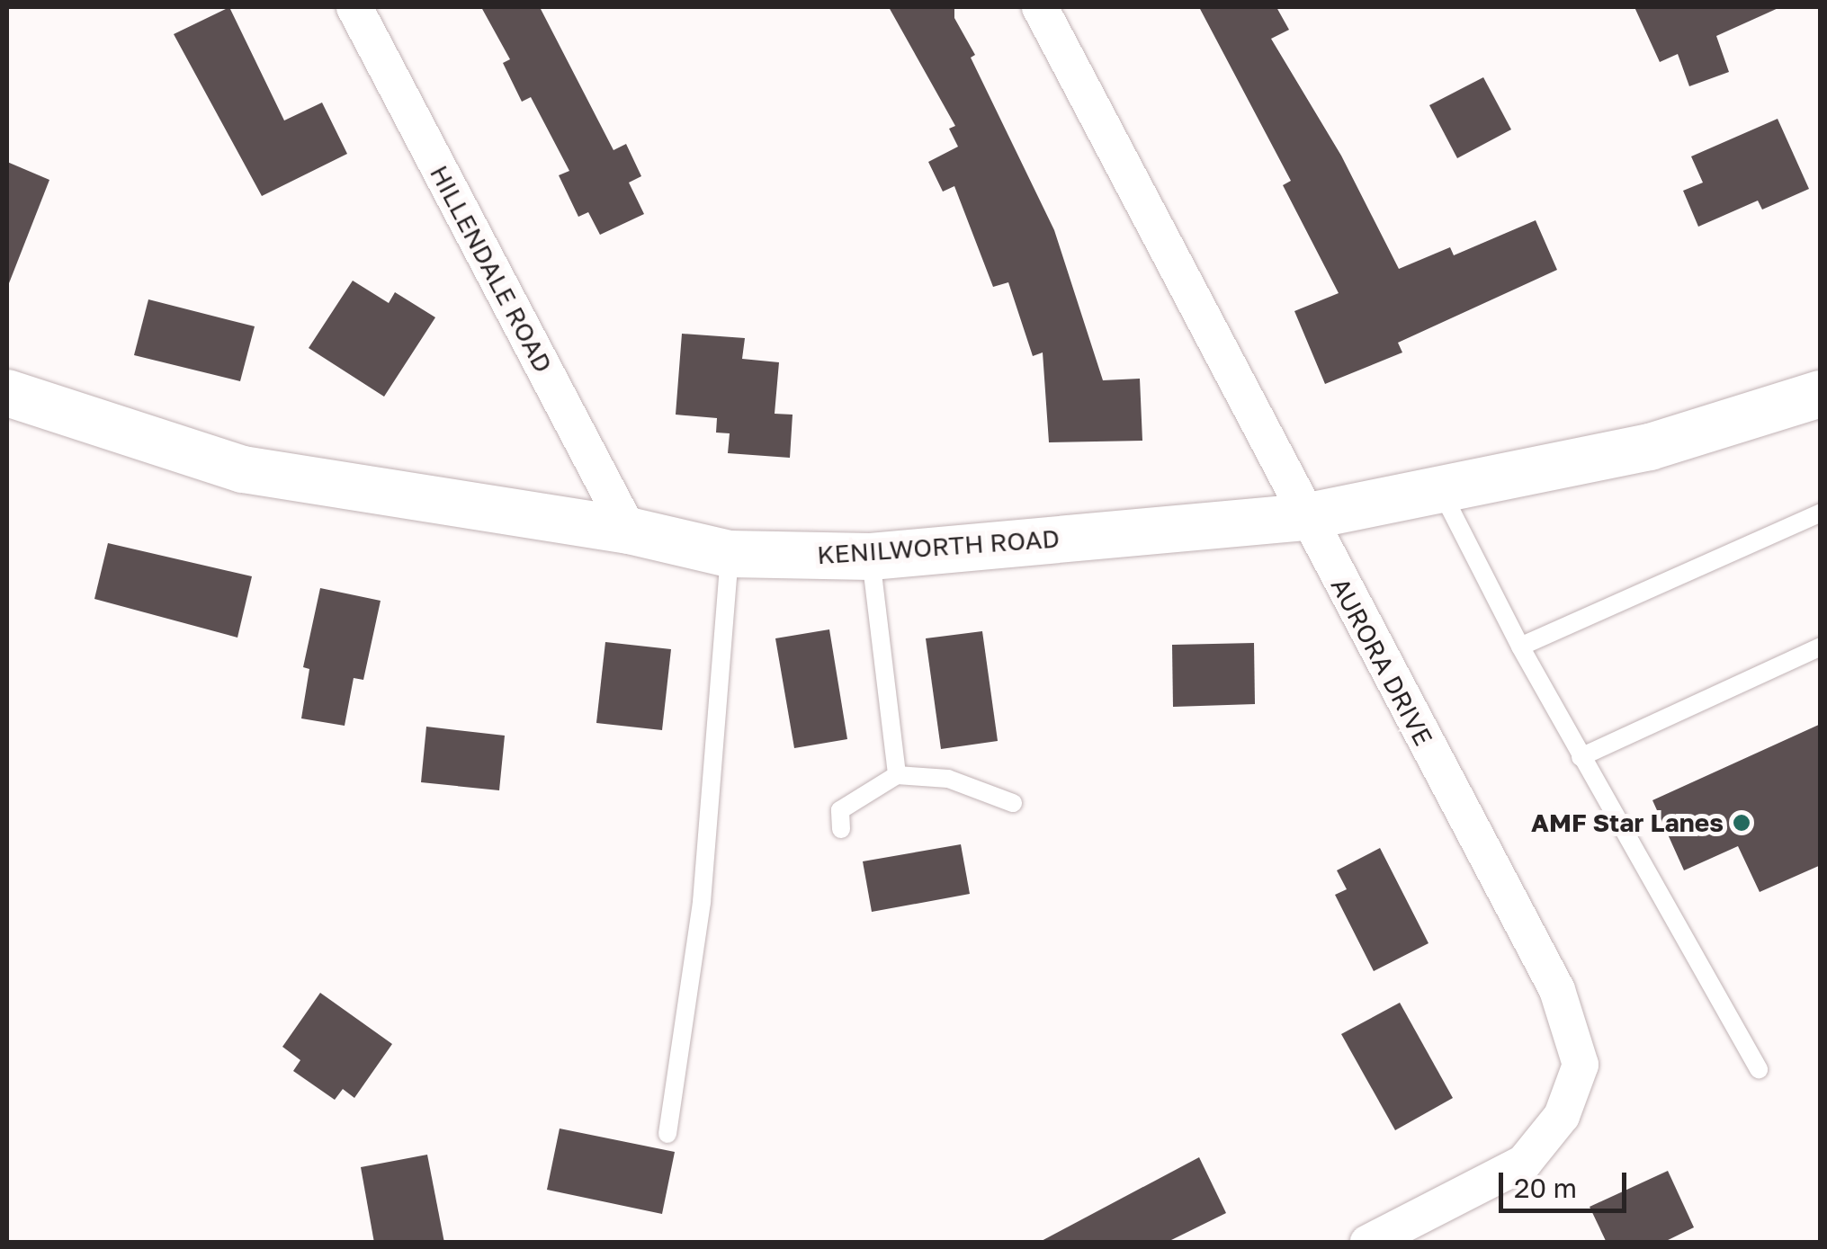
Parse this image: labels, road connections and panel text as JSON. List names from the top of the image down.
{
  "streets": {
    "street": ["HILLENDALE ROAD", "KENILWORTH ROAD", "AURORA DRIVE"]
  },
  "crossings": [
    ["HILLENDALE ROAD", "KENILWORTH ROAD"],
    ["KENILWORTH ROAD", "AURORA DRIVE"]
  ],
  "places": ["AMF Star Lanes"],
  "scale_bar": "20 m"
}
